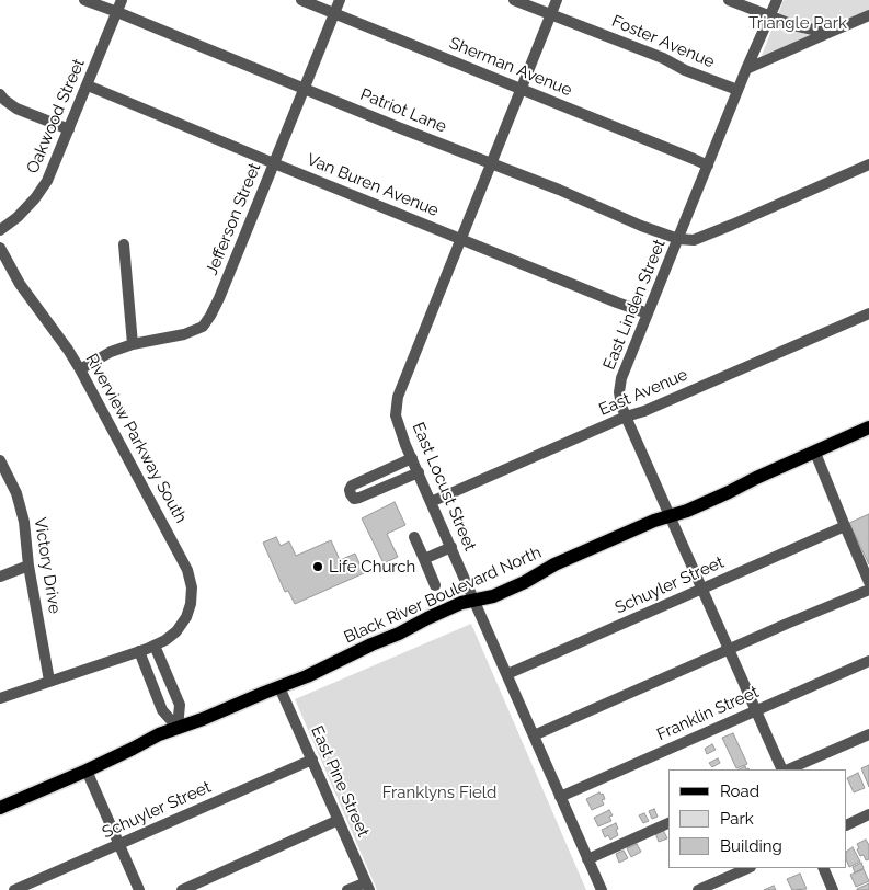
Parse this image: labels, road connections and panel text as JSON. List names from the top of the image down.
{
  "streets": {
    "main road": ["Black River Boulevard North"],
    "street": [
      "Foster Avenue",
      "Sherman Avenue",
      "Patriot Lane",
      "Oakwood Street",
      "Van Buren Avenue",
      "Jefferson Street",
      "East Linden Street",
      "East Avenue",
      "Riverview Parkway South",
      "East Locust Street",
      "Victory Drive",
      "Schuyler Street",
      "Franklin Street",
      "East Pine Street"
    ]
  },
  "crossings": [
    ["Foster Avenue", "East Linden Street"],
    ["Foster Avenue", "East Locust Street"],
    ["Sherman Avenue", "Jefferson Street"],
    ["Sherman Avenue", "East Linden Street"],
    ["Sherman Avenue", "East Locust Street"],
    ["Patriot Lane", "Oakwood Street"],
    ["Patriot Lane", "Jefferson Street"],
    ["Patriot Lane", "East Linden Street"],
    ["Patriot Lane", "East Locust Street"],
    ["Oakwood Street", "Van Buren Avenue"],
    ["Van Buren Avenue", "Jefferson Street"],
    ["Van Buren Avenue", "East Linden Street"],
    ["Van Buren Avenue", "East Locust Street"],
    ["Jefferson Street", "Riverview Parkway South"],
    ["East Linden Street", "East Avenue"],
    ["East Linden Street", "Schuyler Street"],
    ["East Linden Street", "Black River Boulevard North"],
    ["East Linden Street", "Franklin Street"],
    ["East Avenue", "East Locust Street"],
    ["Riverview Parkway South", "Victory Drive"],
    ["East Locust Street", "Schuyler Street"],
    ["East Locust Street", "Black River Boulevard North"],
    ["East Locust Street", "Franklin Street"],
    ["Schuyler Street", "East Pine Street"],
    ["Black River Boulevard North", "East Pine Street"]
  ],
  "parks": ["Triangle Park", "Franklyns Field"],
  "places": ["Life Church"],
  "legend": ["Road", "Park", "Building"]
}
